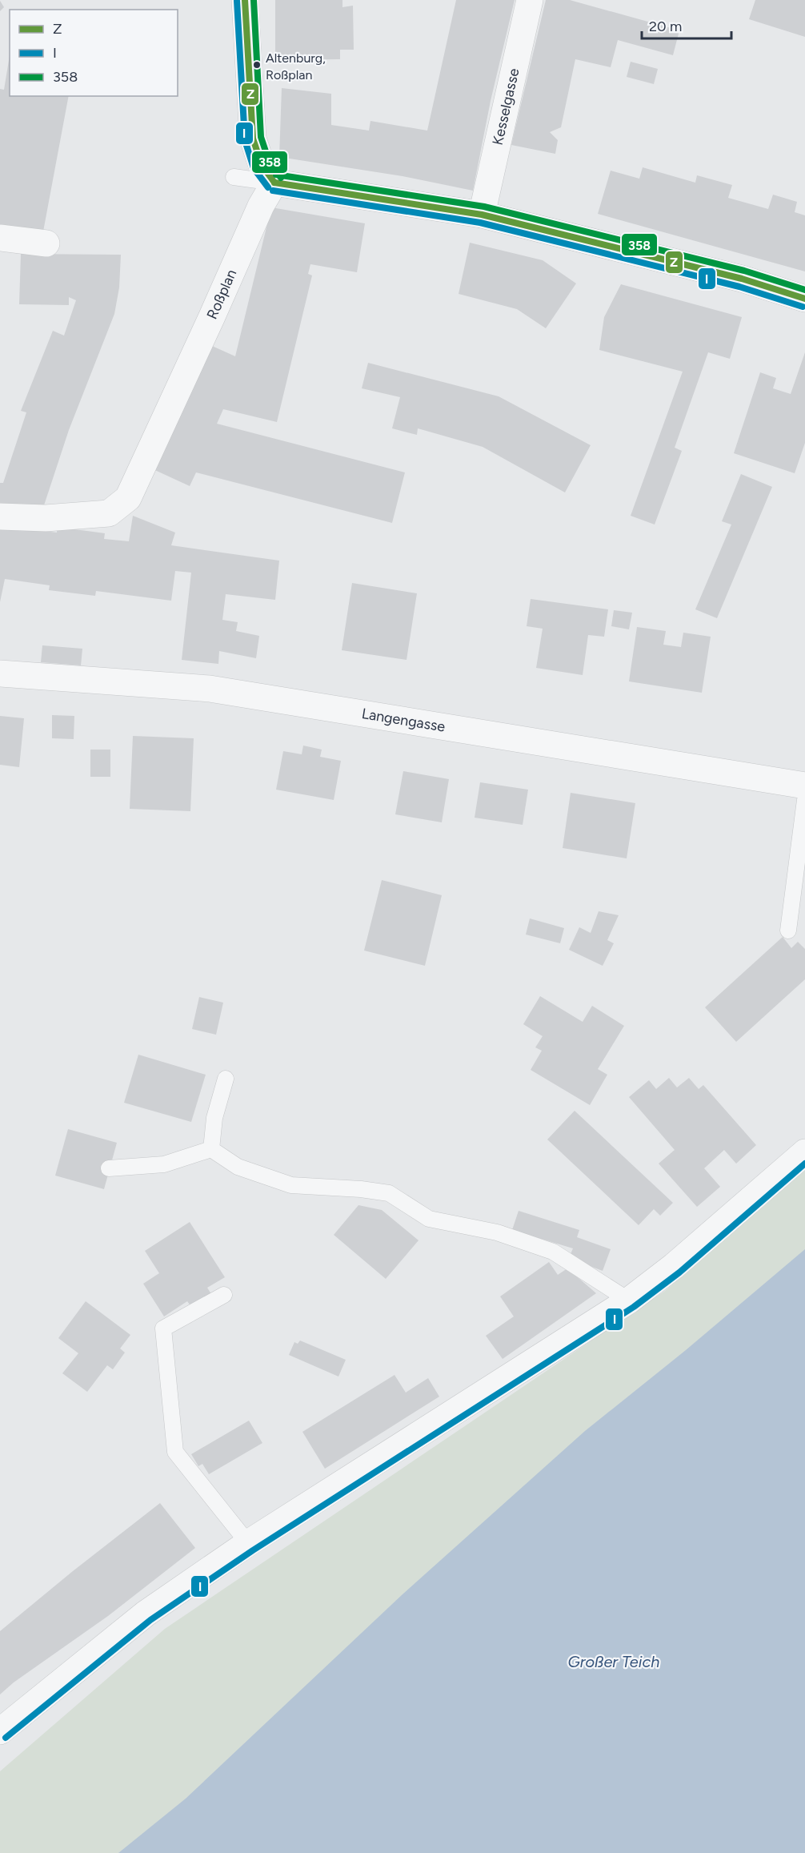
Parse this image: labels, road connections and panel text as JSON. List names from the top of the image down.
{
  "streets": {
    "street": ["Kesselgasse", "Roßplan", "Langengasse"]
  },
  "water": ["Großer Teich"],
  "places": ["Altenburg, Roßplan"],
  "lines": ["transit line Z", "transit line 358", "transit line I"],
  "legend": ["Z", "I", "358"],
  "scale_bar": "20 m"
}
